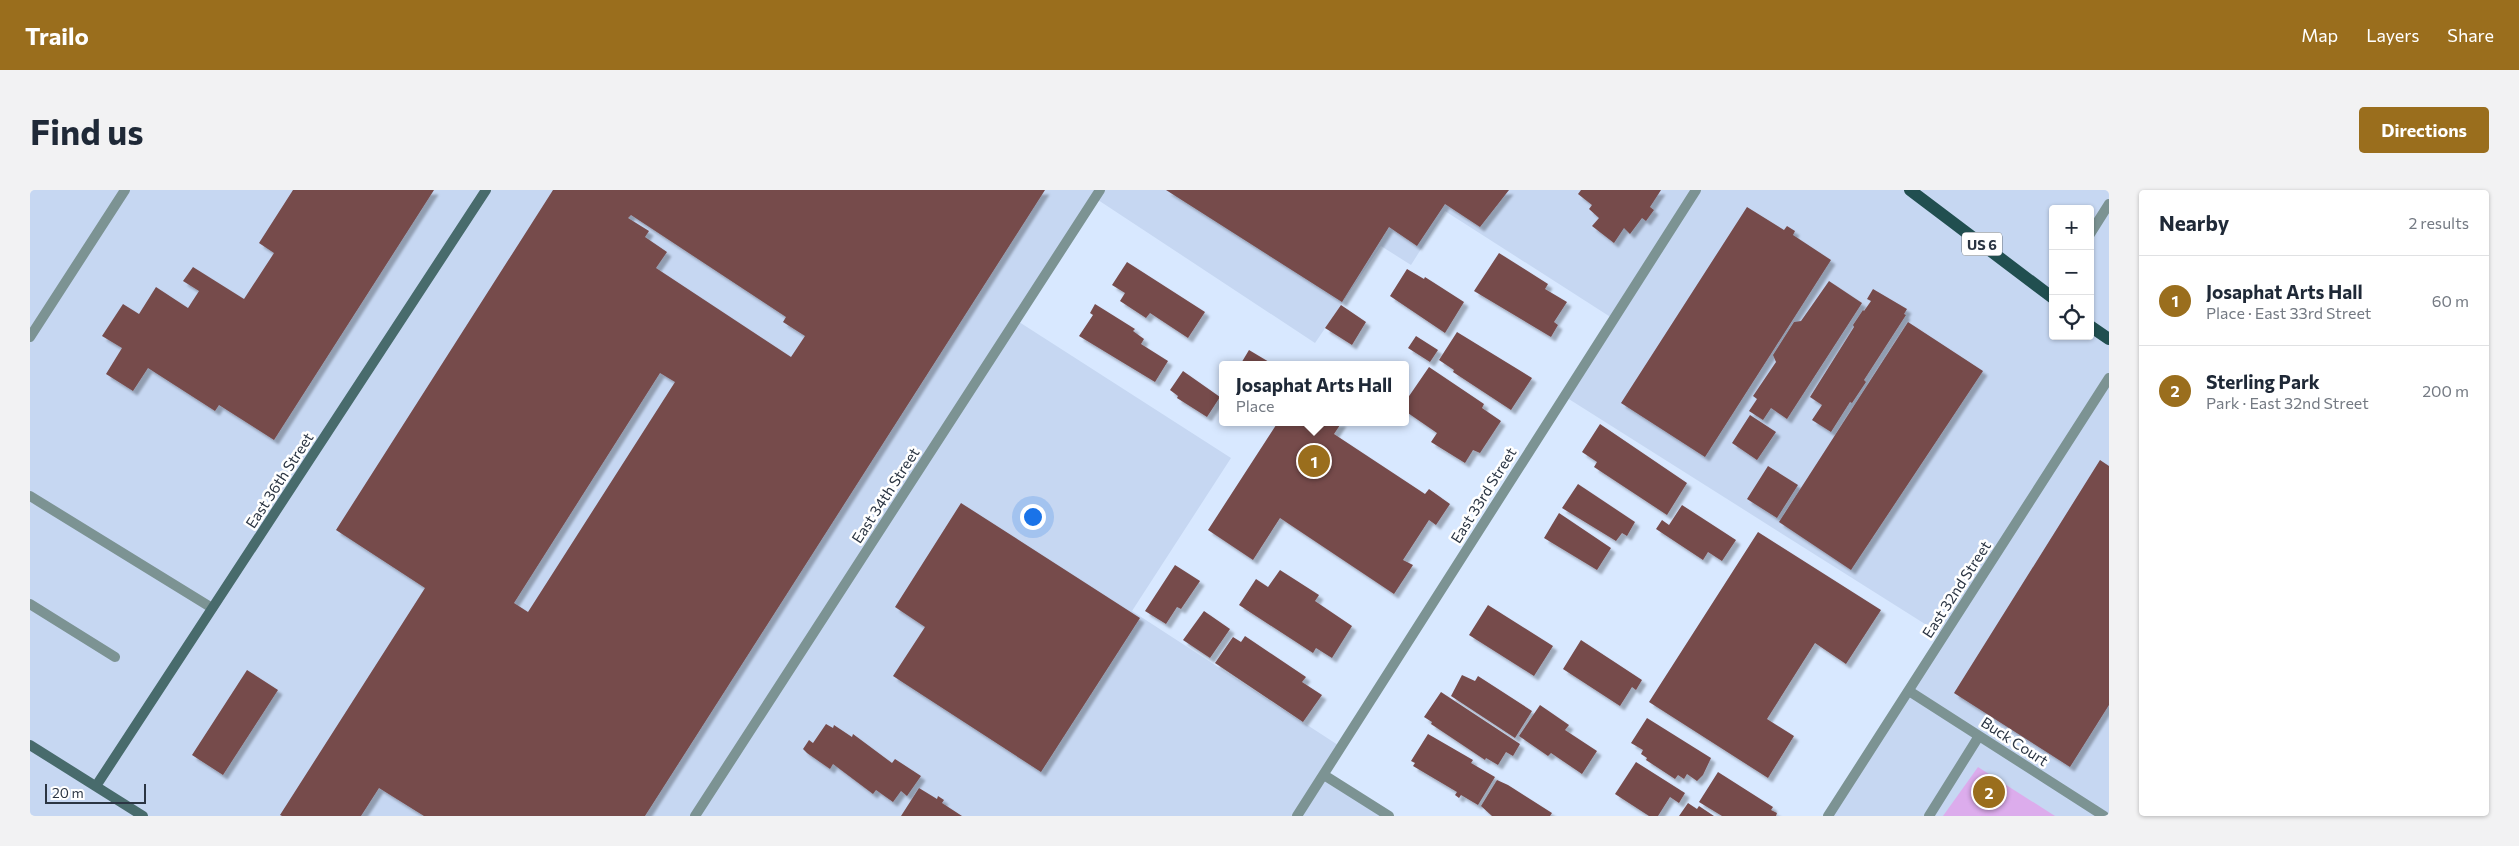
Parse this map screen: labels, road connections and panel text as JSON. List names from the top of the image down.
{
  "streets": {
    "main road": ["US 6"],
    "street": [
      "East 36th Street",
      "East 34th Street",
      "East 33rd Street",
      "East 32nd Street",
      "Buck Court"
    ]
  },
  "crossings": [
    ["East 32nd Street", "Buck Court"]
  ],
  "scale_bar": "20 m",
  "page": {
    "header": "Trailo",
    "nav": ["Map", "Layers", "Share"],
    "buttons": "Directions",
    "title": "Find us",
    "heading": ["Nearby", "2 results"],
    "map_buttons": ["+", "−"],
    "list": [
      {
        "mark": "1",
        "name": "Josaphat Arts Hall",
        "note": "Place · East 33rd Street",
        "value": "60 m"
      },
      {
        "mark": "2",
        "name": "Sterling Park",
        "note": "Park · East 32nd Street",
        "value": "200 m"
      }
    ],
    "popup": ["Josaphat Arts Hall", "Place"],
    "pins": ["1", "2"],
    "scale": "20 m"
  }
}
